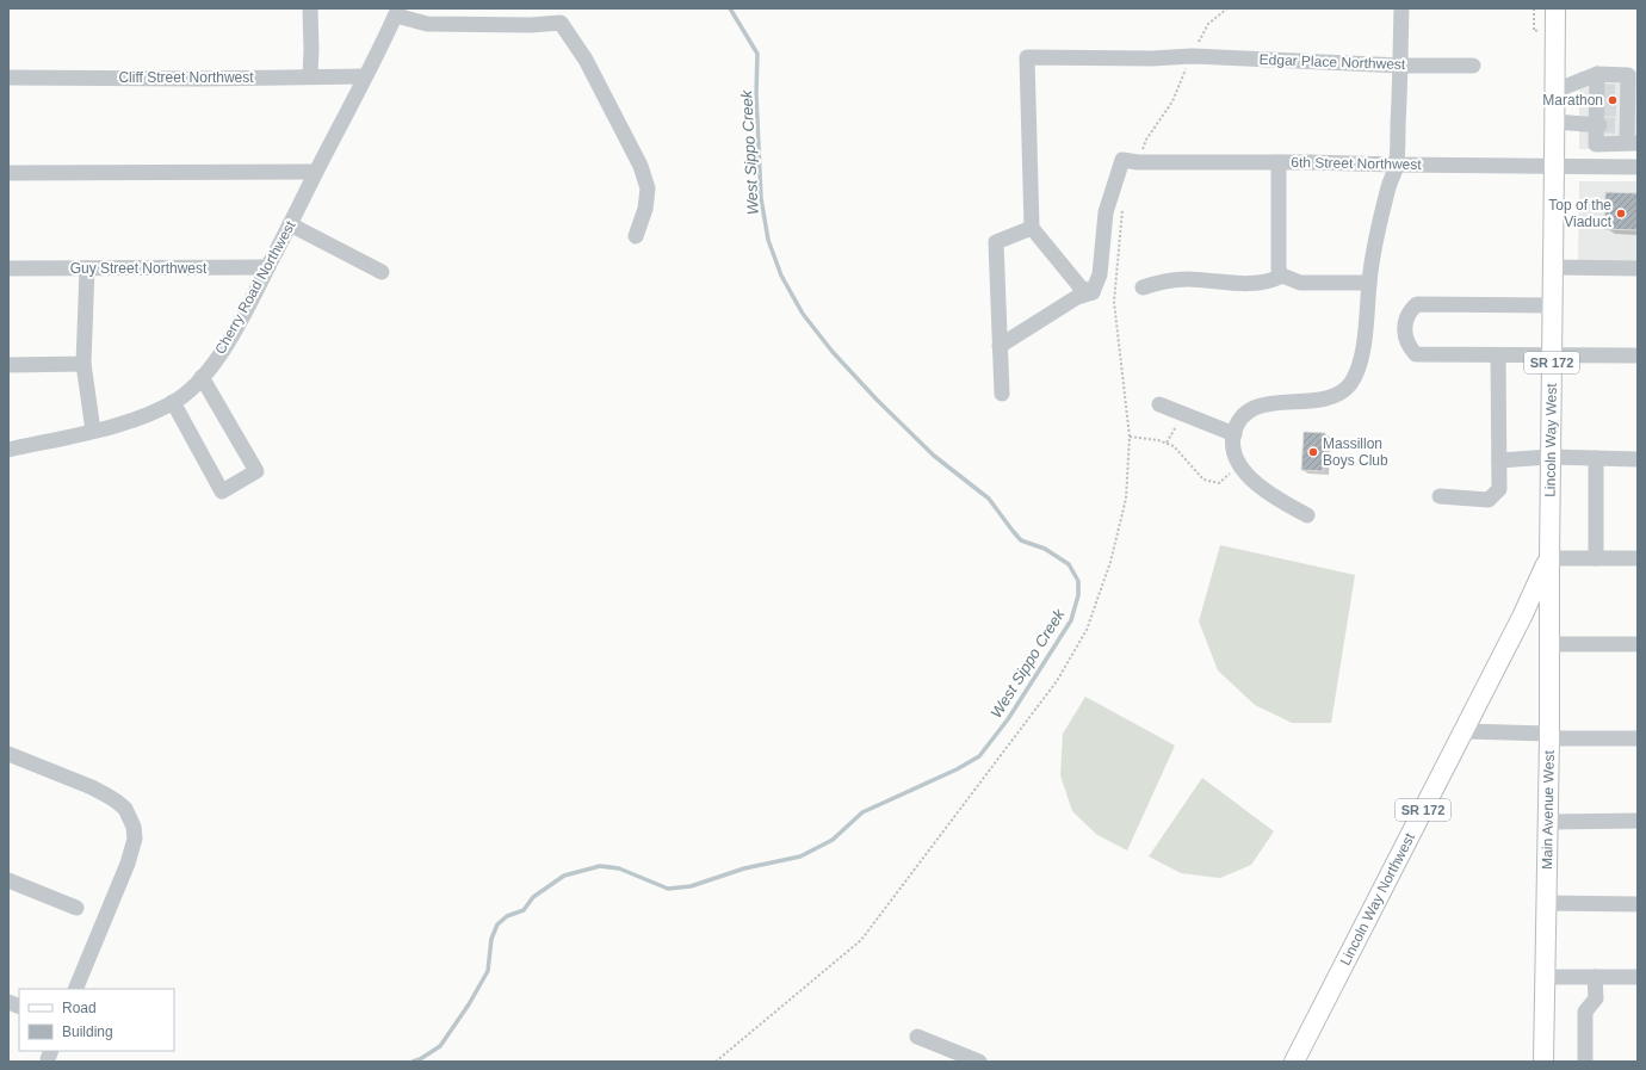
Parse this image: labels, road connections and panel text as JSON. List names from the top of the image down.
{
  "streets": {
    "main road": [
      "SR 172",
      "Lincoln Way West",
      "Main Avenue West",
      "Lincoln Way Northwest"
    ],
    "street": [
      "Edgar Place Northwest",
      "Cliff Street Northwest",
      "6th Street Northwest",
      "Guy Street Northwest",
      "Cherry Road Northwest"
    ]
  },
  "crossings": [
    ["Cliff Street Northwest", "Cherry Road Northwest"],
    ["6th Street Northwest", "Lincoln Way West"],
    ["Guy Street Northwest", "Cherry Road Northwest"],
    ["Lincoln Way West", "Main Avenue West"],
    ["Lincoln Way West", "Lincoln Way Northwest"],
    ["Main Avenue West", "Lincoln Way Northwest"]
  ],
  "water": ["West Sippo Creek"],
  "places": ["Marathon", "Top of the Viaduct", "Massillon Boys Club"],
  "legend": ["Road", "Building"]
}
